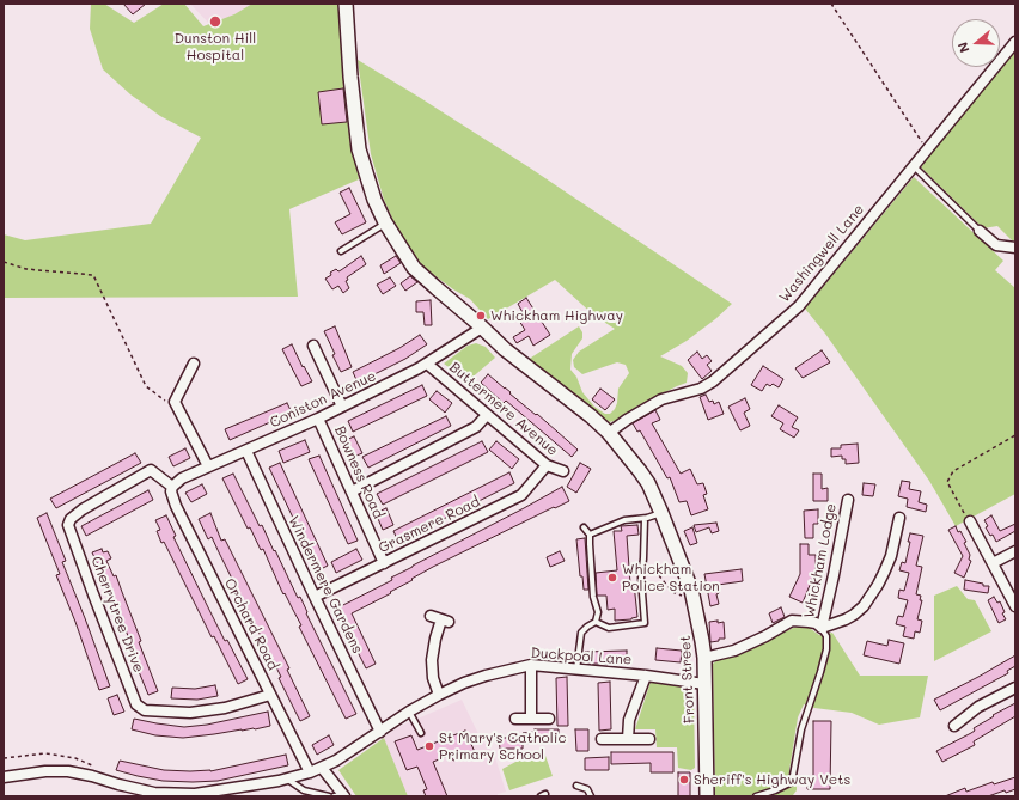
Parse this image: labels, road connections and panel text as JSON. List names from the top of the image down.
{
  "streets": {
    "main road": ["Front Street"],
    "street": [
      "Washingwell Lane",
      "Coniston Avenue",
      "Buttermere Avenue",
      "Bowness Road",
      "Grasmere Road",
      "Whickham Lodge",
      "Windermere Gardens",
      "Cherrytree Drive",
      "Orchard Road",
      "Duckpool Lane"
    ]
  },
  "crossings": [
    ["Washingwell Lane", "Front Street"],
    ["Coniston Avenue", "Buttermere Avenue"],
    ["Coniston Avenue", "Bowness Road"],
    ["Coniston Avenue", "Windermere Gardens"],
    ["Coniston Avenue", "Cherrytree Drive"],
    ["Coniston Avenue", "Orchard Road"],
    ["Buttermere Avenue", "Grasmere Road"],
    ["Bowness Road", "Grasmere Road"],
    ["Grasmere Road", "Windermere Gardens"],
    ["Windermere Gardens", "Duckpool Lane"],
    ["Cherrytree Drive", "Orchard Road"],
    ["Orchard Road", "Duckpool Lane"],
    ["Duckpool Lane", "Front Street"]
  ],
  "places": [
    "Dunston Hill Hospital",
    "Whickham Highway",
    "Whickham Police Station",
    "St Mary's Catholic Primary School",
    "Sheriff's Highway Vets"
  ],
  "north": "left"
}
